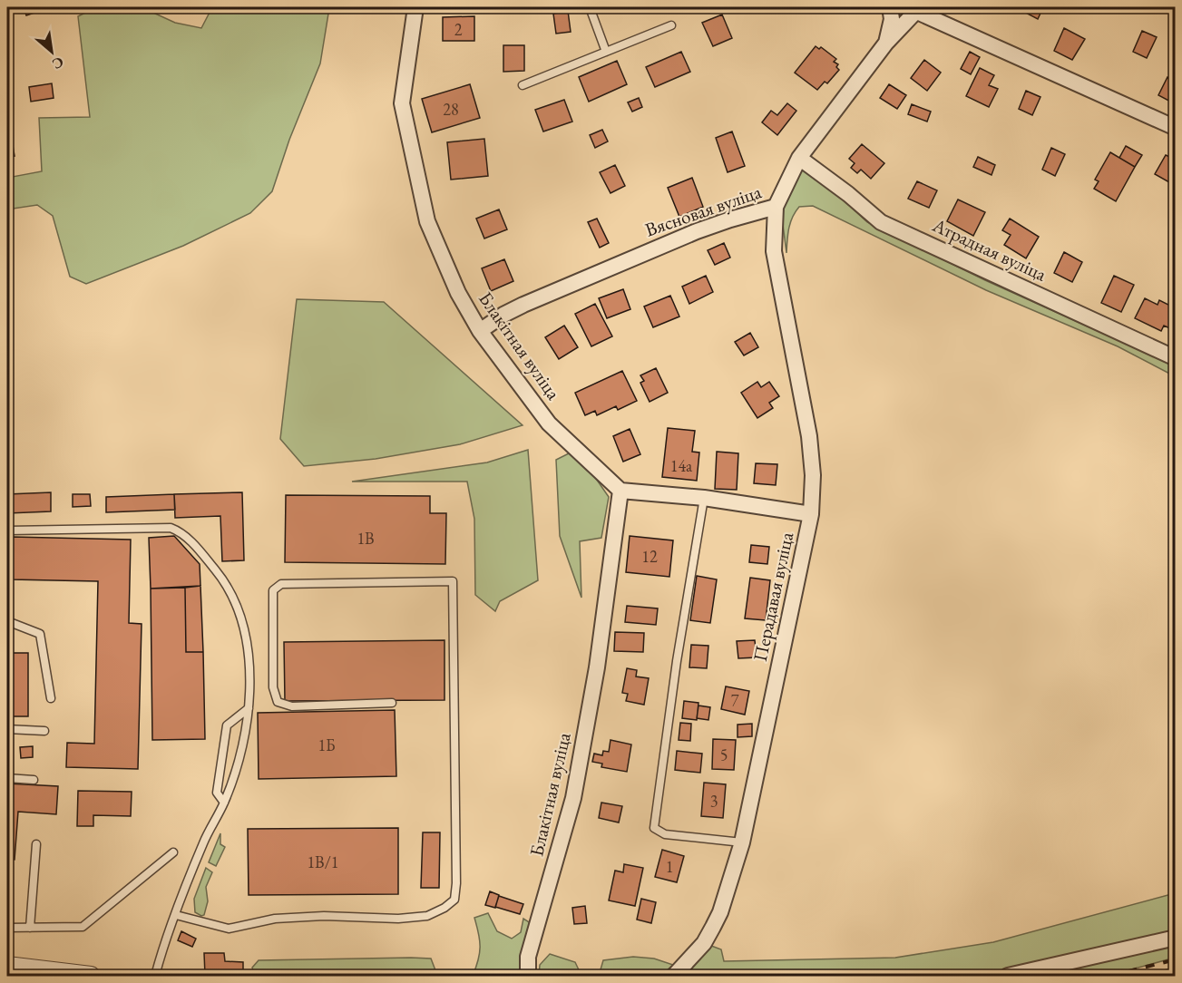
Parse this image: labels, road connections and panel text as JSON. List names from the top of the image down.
{
  "streets": {
    "street": [
      "Вясновая вуліца",
      "Атрадная вуліца",
      "Блакітная вуліца",
      "Перадавая вуліца"
    ]
  },
  "crossings": [
    ["Вясновая вуліца", "Атрадная вуліца"],
    ["Вясновая вуліца", "Блакітная вуліца"],
    ["Вясновая вуліца", "Перадавая вуліца"]
  ],
  "house_numbers": [
    "2",
    "28",
    "14а",
    "1В",
    "12",
    "7",
    "1Б",
    "5",
    "3",
    "1В/1",
    "1"
  ],
  "north": "bottom right"
}
